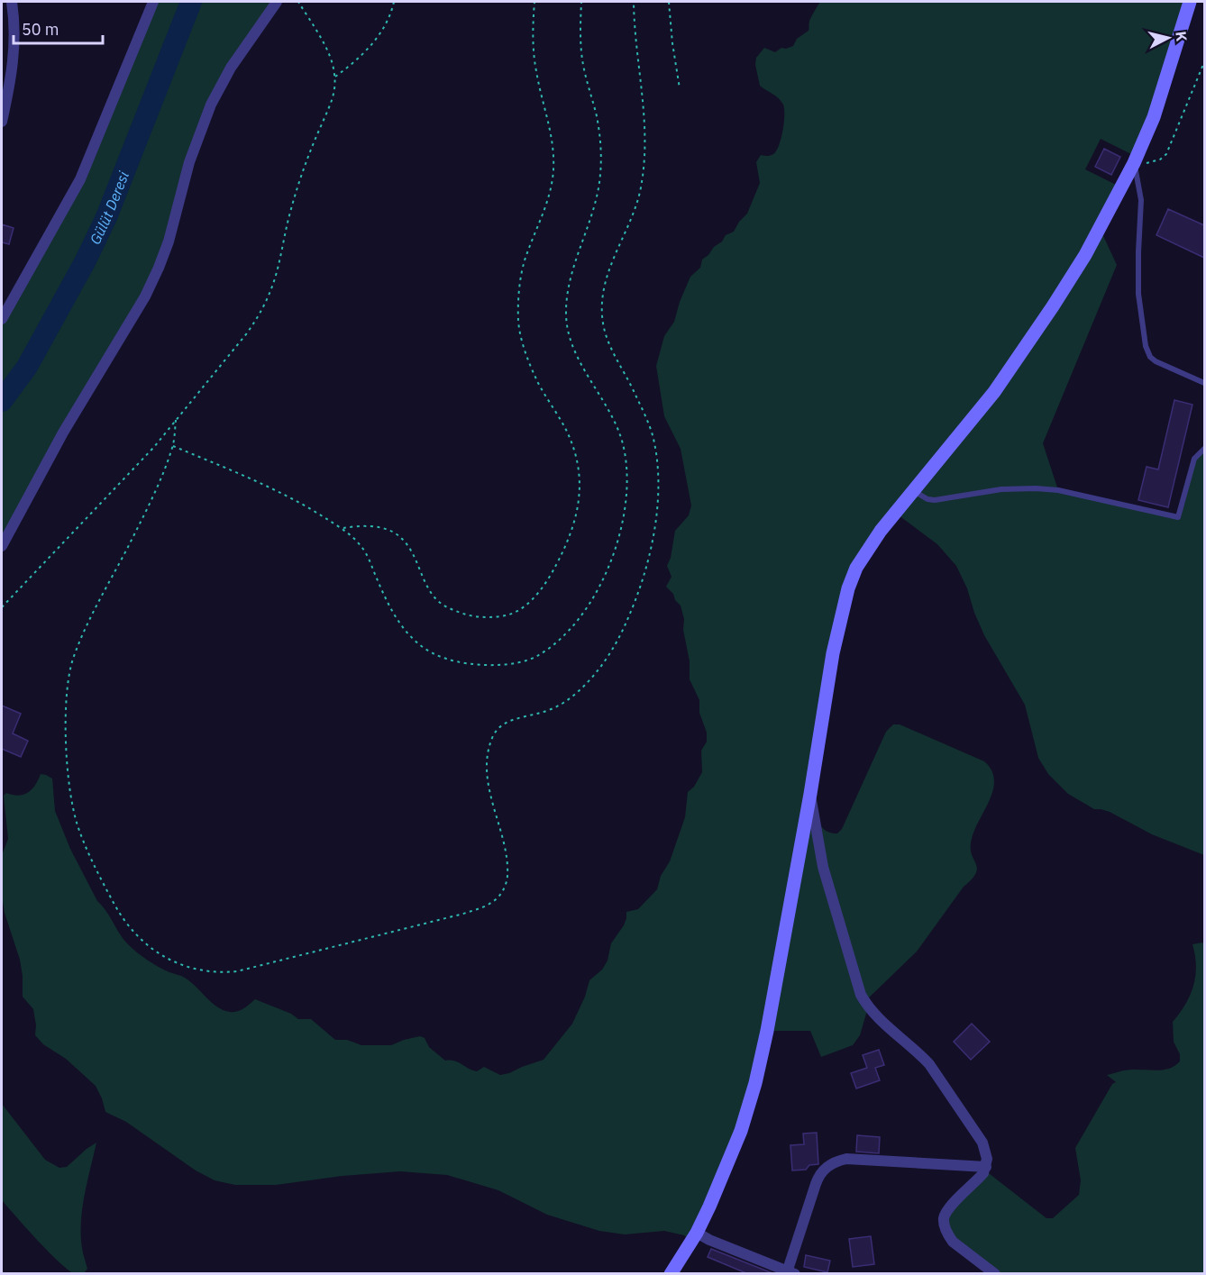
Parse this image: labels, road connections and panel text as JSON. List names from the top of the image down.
{
  "water": ["Gülüt Deresi"],
  "scale_bar": "50 m",
  "north": "right"
}
